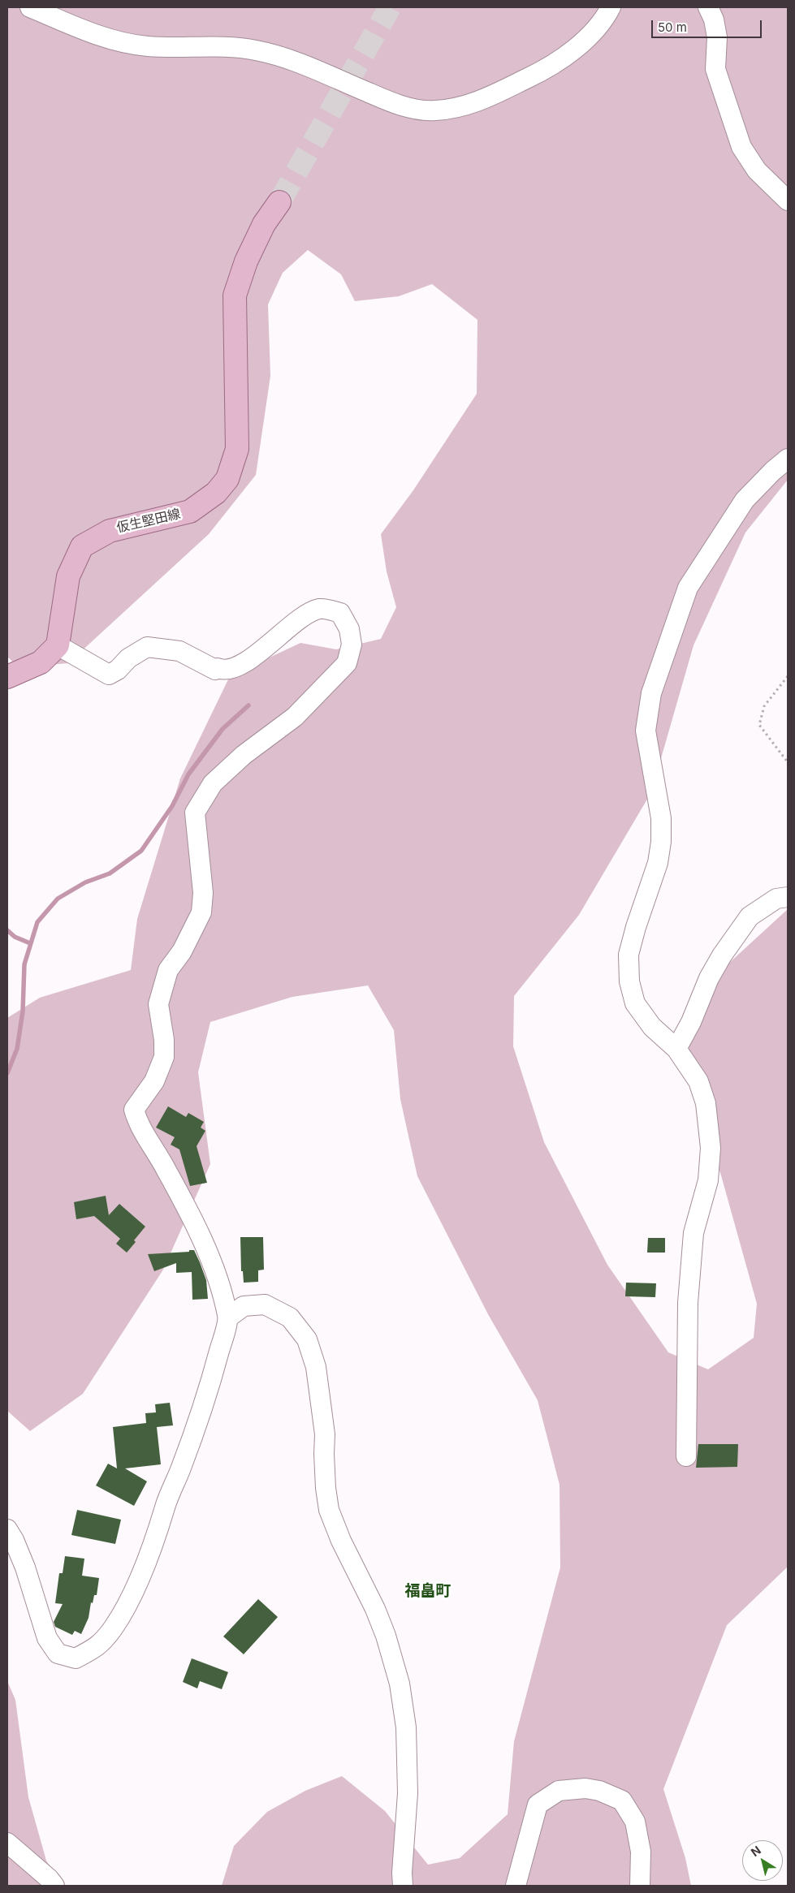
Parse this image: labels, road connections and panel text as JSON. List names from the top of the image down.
{
  "streets": {
    "main road": ["仮生堅田線"]
  },
  "districts": ["福畠町"],
  "scale_bar": "50 m",
  "north": "top left"
}
